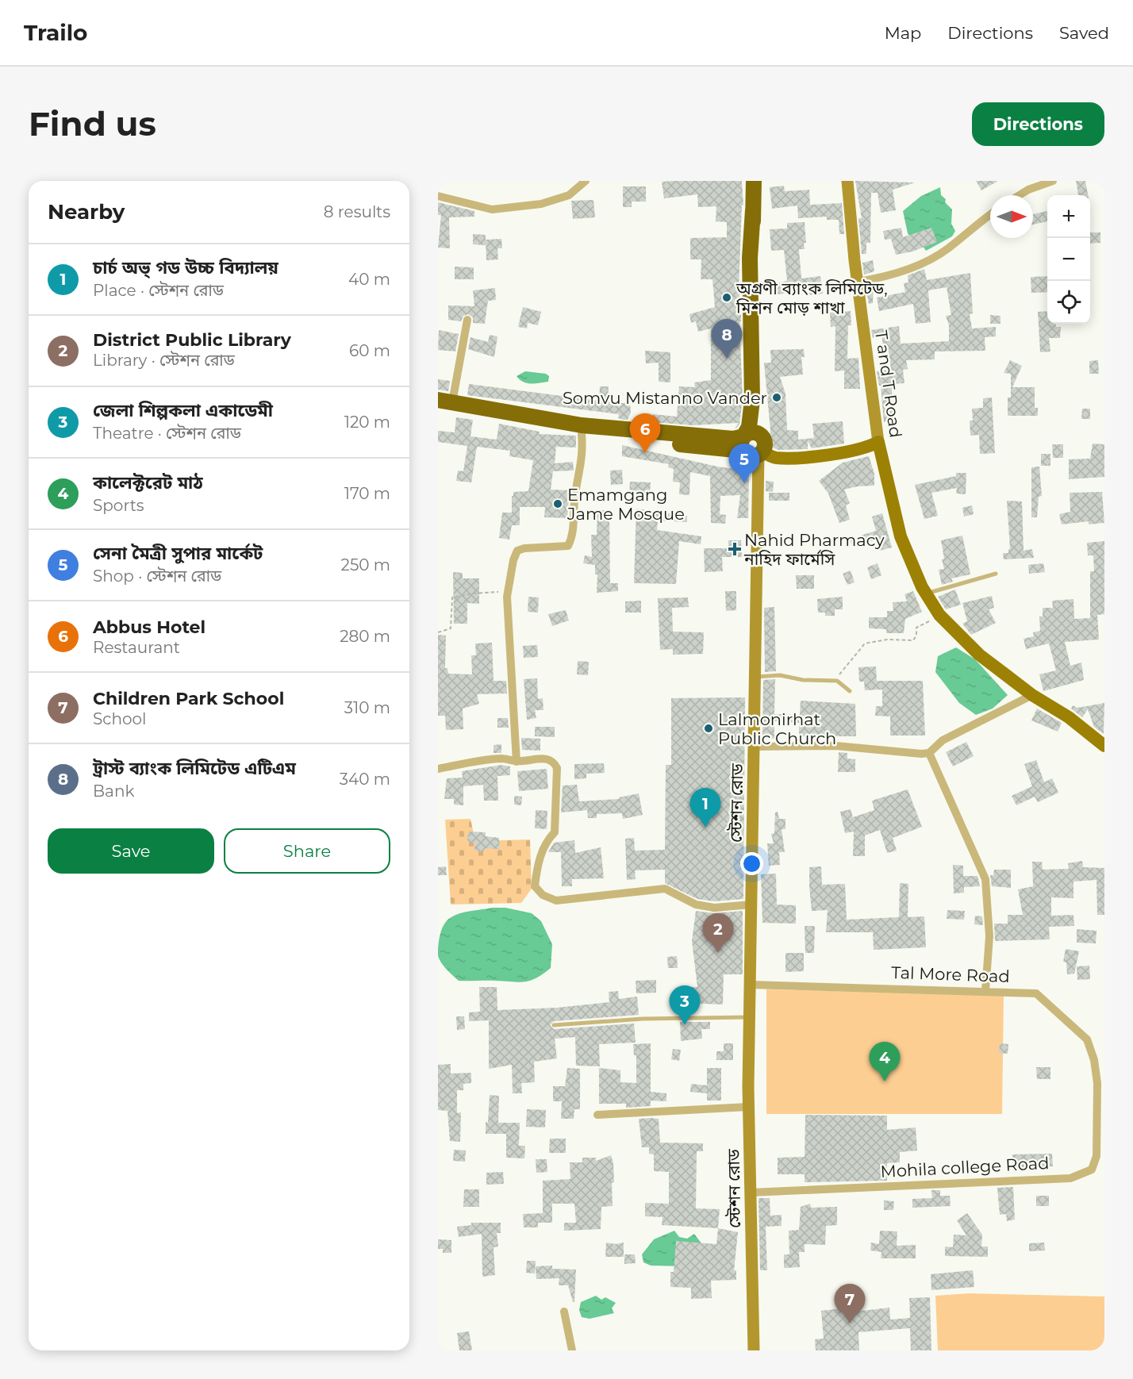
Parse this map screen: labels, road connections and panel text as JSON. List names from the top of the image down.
{
  "streets": {
    "main road": ["T and T Road", "স্টেশন রোড"],
    "street": ["Tal More Road", "Mohila college Road"]
  },
  "crossings": [
    ["স্টেশন রোড", "Tal More Road"],
    ["স্টেশন রোড", "Mohila college Road"],
    ["Tal More Road", "Mohila college Road"]
  ],
  "places": {
    "other": [
      "অগ্রণী ব্যাংক লিমিটেড, মিশন মোড় শাখা",
      "Somvu Mistanno Vander",
      "Emamgang Jame Mosque",
      "Lalmonirhat Public Church"
    ],
    "health": ["Nahid Pharmacy নাহিদ ফার্মেসি"]
  },
  "north": "right",
  "page": {
    "header": "Trailo",
    "nav": ["Map", "Directions", "Saved"],
    "buttons": [
      "Directions",
      ["Save", "Share"]
    ],
    "title": "Find us",
    "heading": ["Nearby", "8 results"],
    "map_buttons": ["+", "−"],
    "list": [
      {
        "mark": "1",
        "name": "চার্চ অভ্ গড ‍উচ্চ বিদ্যালয়",
        "note": "Place · স্টেশন রোড",
        "value": "40 m"
      },
      {
        "mark": "2",
        "name": "District Public Library",
        "note": "Library · স্টেশন রোড",
        "value": "60 m"
      },
      {
        "mark": "3",
        "name": "জেলা শিল্পকলা একাডেমী",
        "note": "Theatre · স্টেশন রোড",
        "value": "120 m"
      },
      {
        "mark": "4",
        "name": "কালেক্টরেট মাঠ",
        "note": "Sports",
        "value": "170 m"
      },
      {
        "mark": "5",
        "name": "সেনা মৈত্রী সুপার মার্কেট",
        "note": "Shop · স্টেশন রোড",
        "value": "250 m"
      },
      {
        "mark": "6",
        "name": "Abbus Hotel",
        "note": "Restaurant",
        "value": "280 m"
      },
      {
        "mark": "7",
        "name": "Children Park School",
        "note": "School",
        "value": "310 m"
      },
      {
        "mark": "8",
        "name": "ট্রাস্ট ব্যাংক লিমিটেড এটিএম",
        "note": "Bank",
        "value": "340 m"
      }
    ],
    "pins": [
      "8",
      "6",
      "5",
      "1",
      "2",
      "3",
      "4",
      "7"
    ]
  }
}
